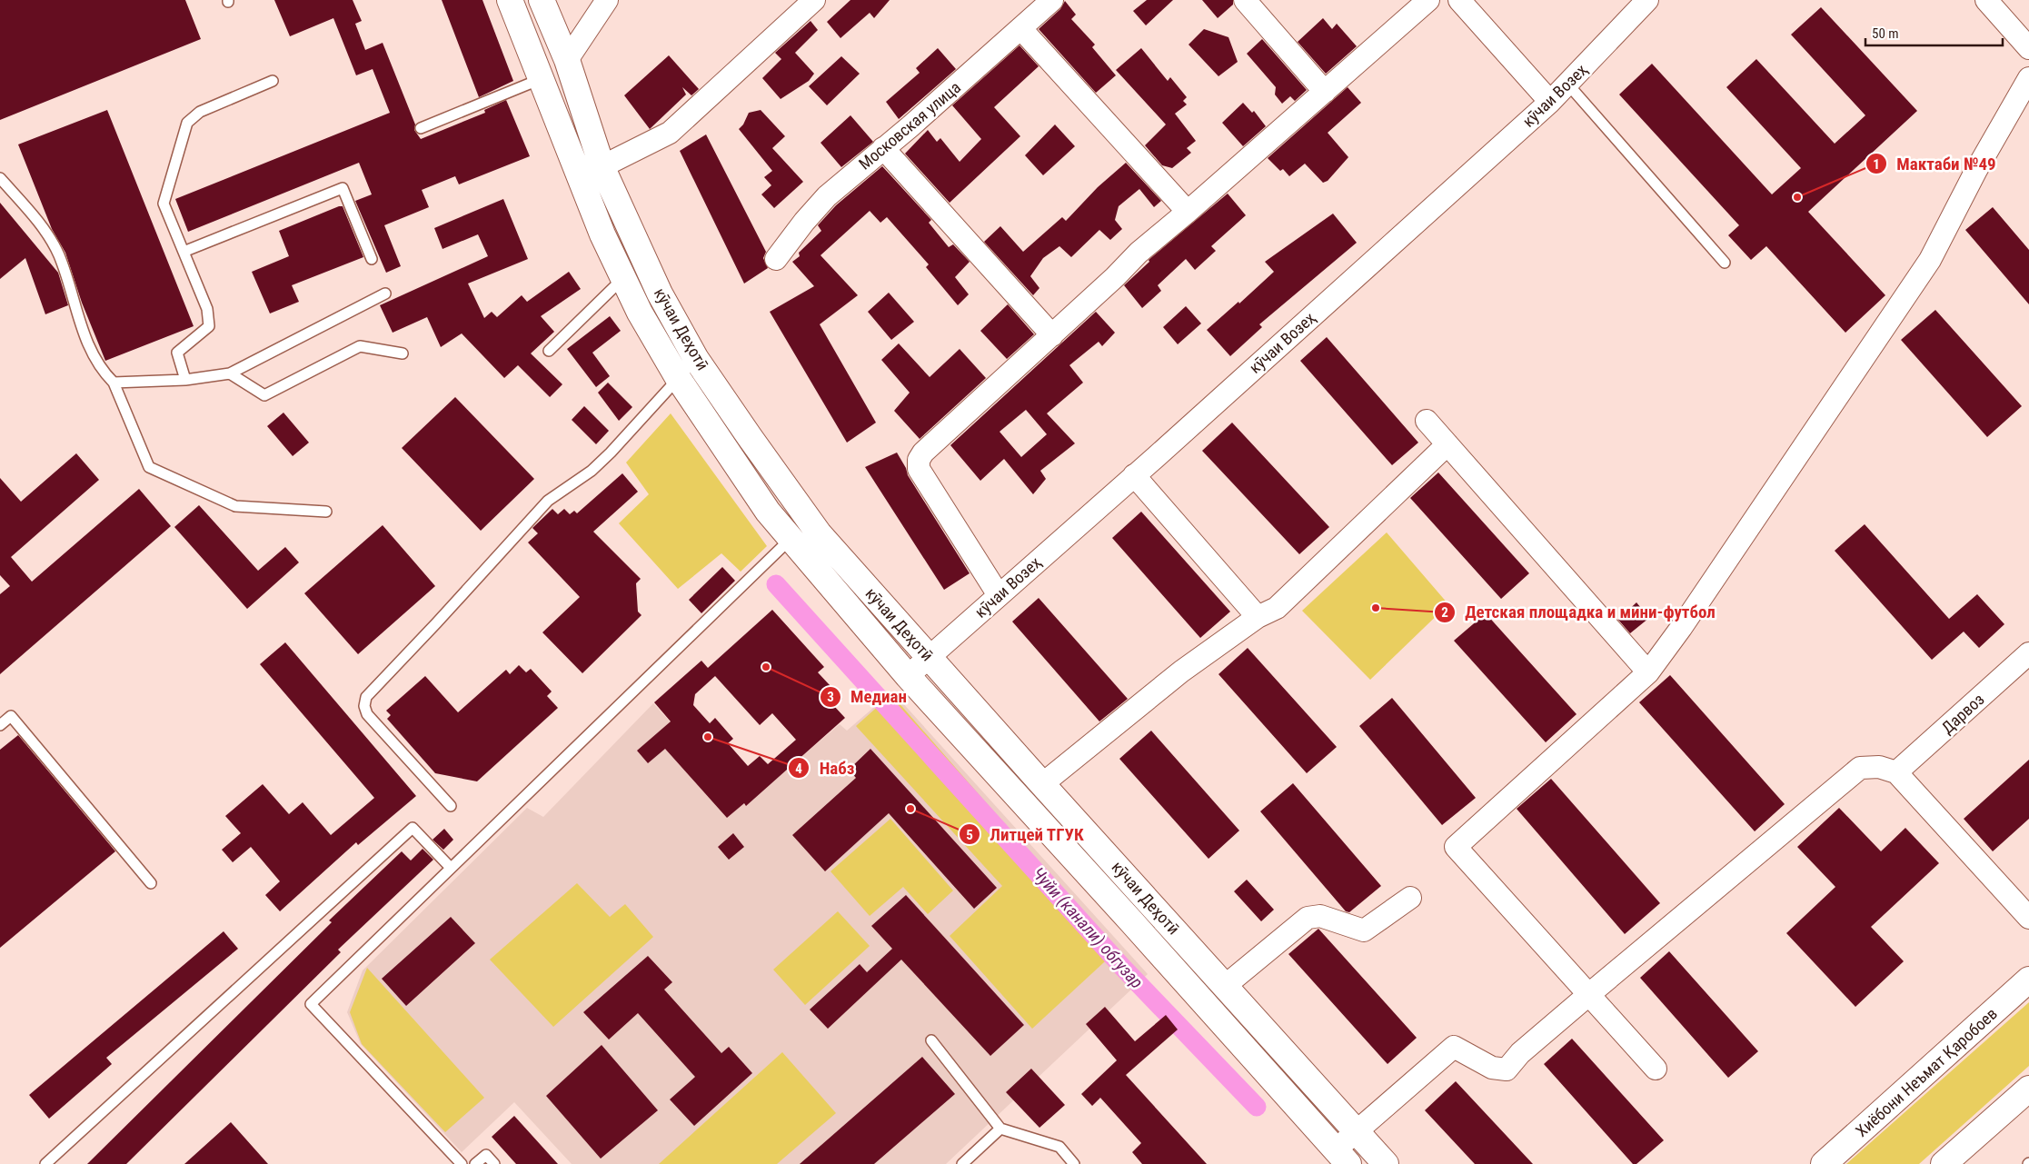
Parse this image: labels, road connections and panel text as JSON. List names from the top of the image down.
{
  "streets": {
    "main road": ["кӯчаи Деҳотӣ", "Хиёбони Неъмат Қаробоев"],
    "street": ["кӯчаи Возеҳ", "Московская улица", "Дарвоз"]
  },
  "crossings": [
    ["кӯчаи Возеҳ", "кӯчаи Деҳотӣ"]
  ],
  "water": ["Чуйи (канали) обгузар"],
  "places": [
    "Мактаби №49",
    "Детская площадка и мини-футбол",
    "Медиан",
    "Набз",
    "Литцей ТГУК"
  ],
  "scale_bar": "50 m"
}
